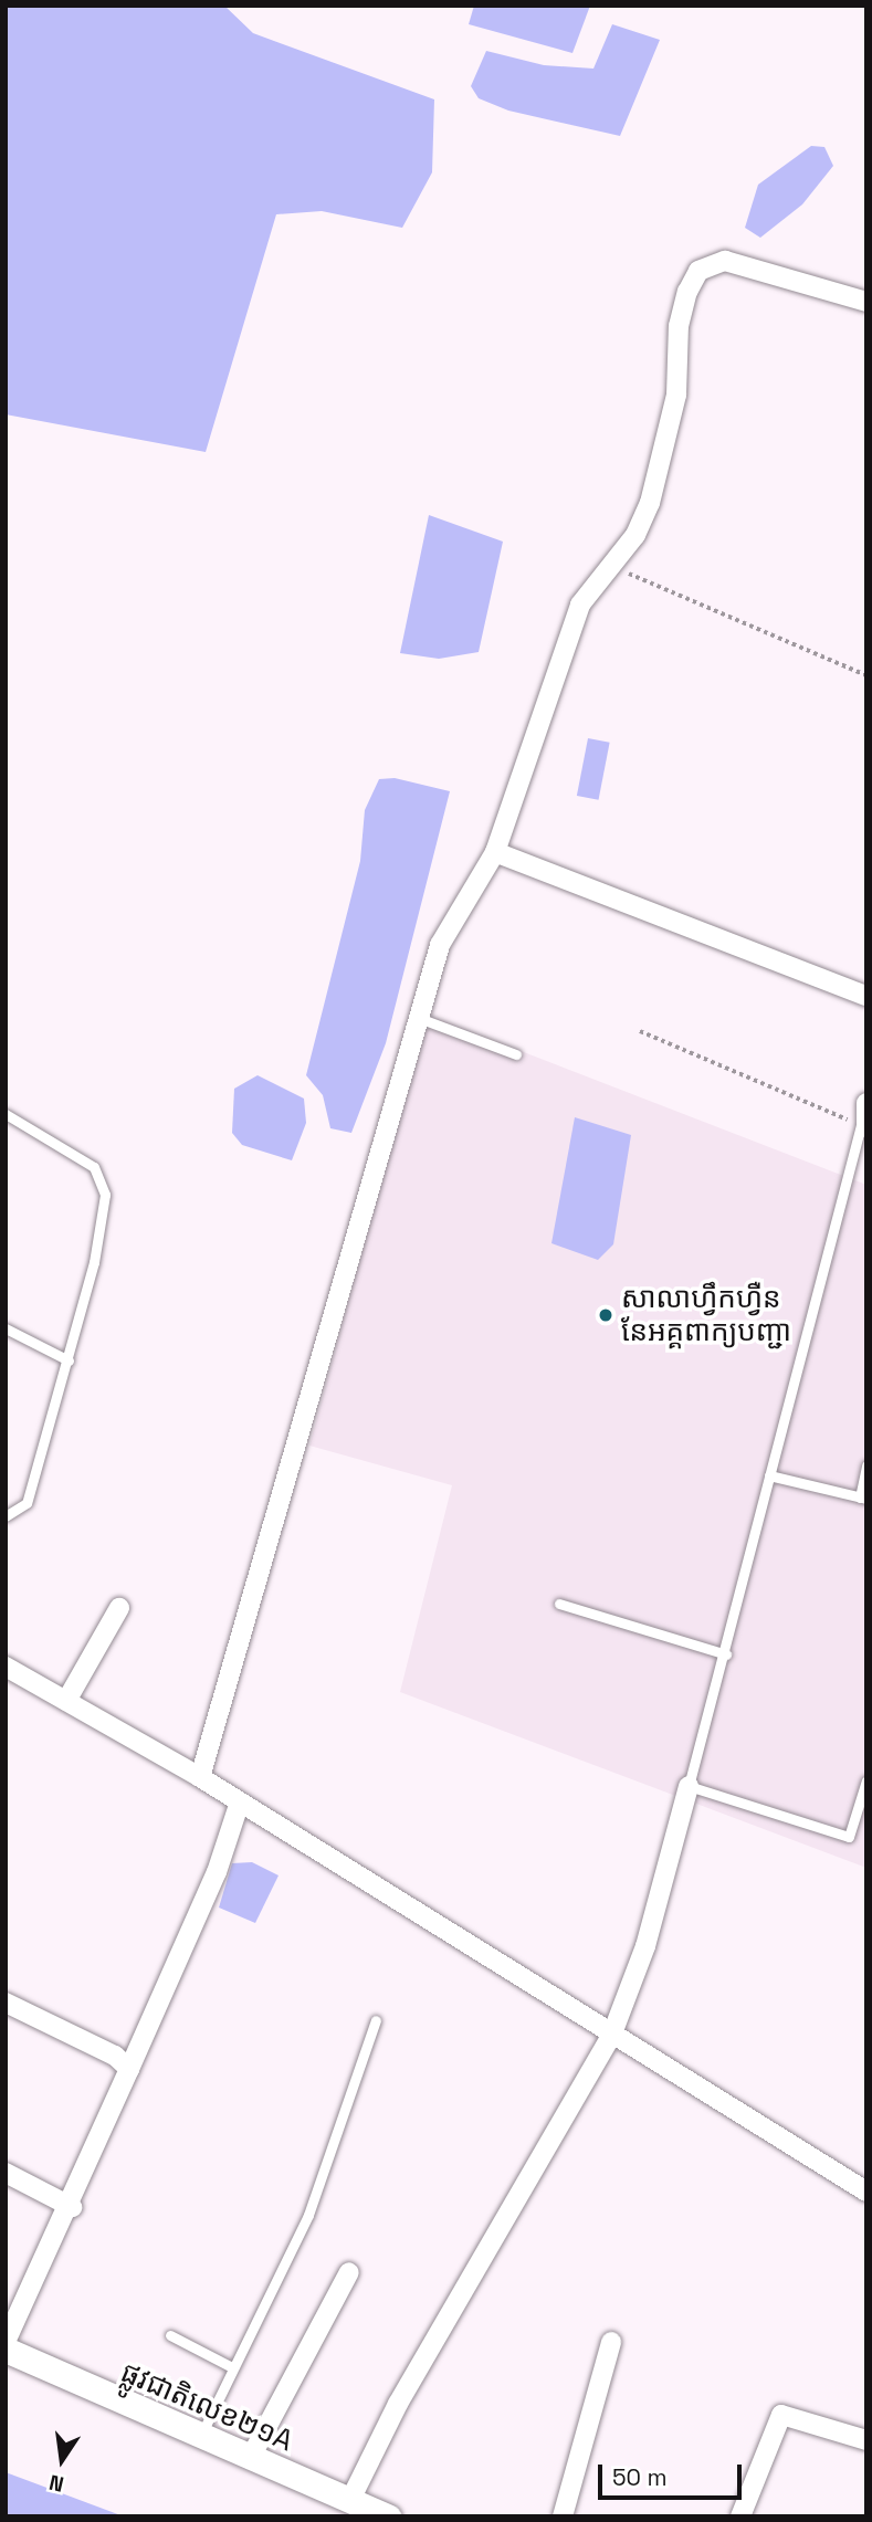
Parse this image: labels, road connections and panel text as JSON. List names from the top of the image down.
{
  "streets": {
    "street": ["ផ្លូវជាតិលេខ២១A"]
  },
  "places": ["សាលាហ្វឹកហ្វឺន នែអគ្គពាក្យបញ្ជា"],
  "scale_bar": "50 m",
  "north": "bottom"
}
